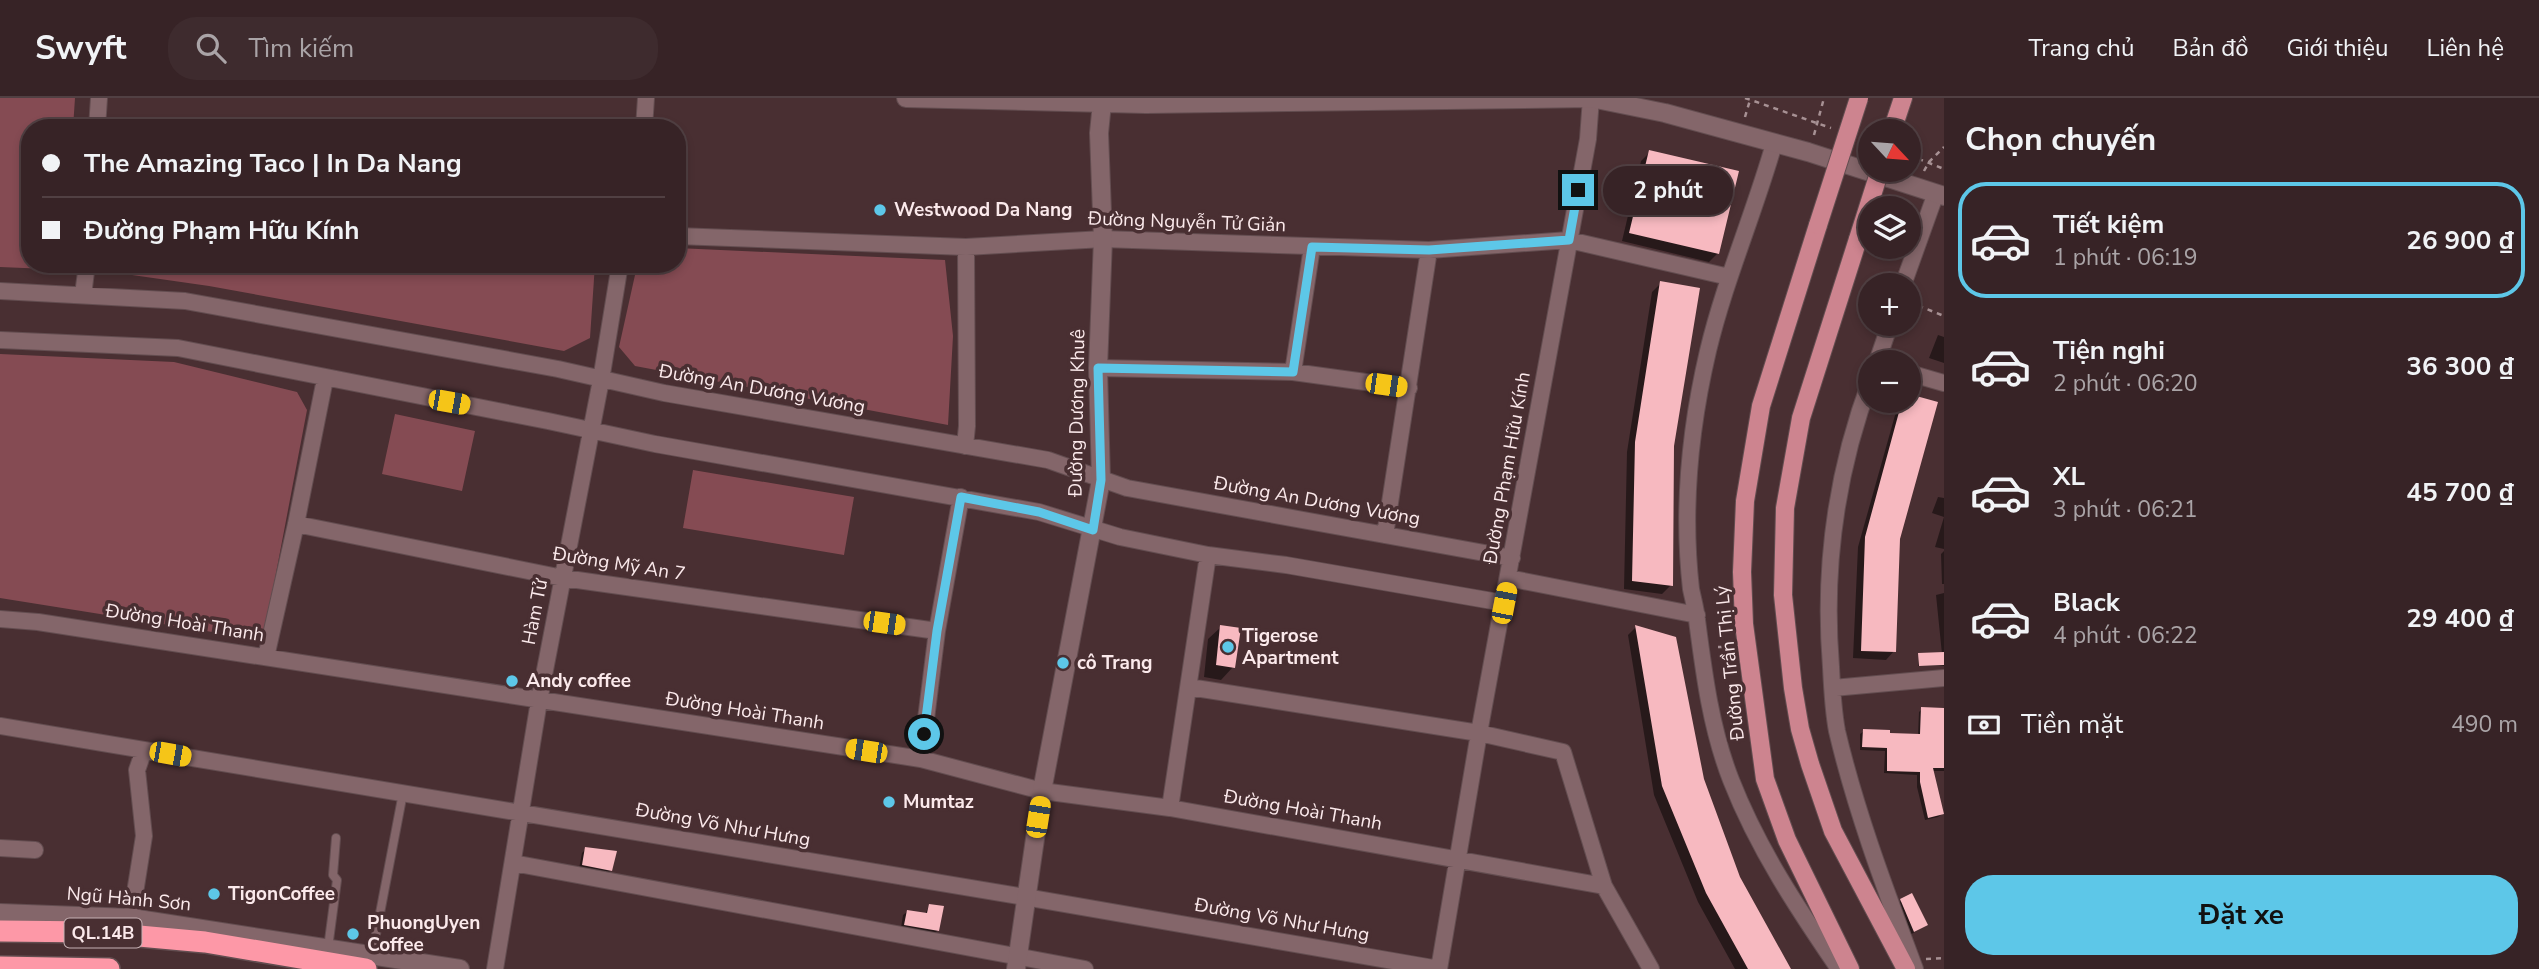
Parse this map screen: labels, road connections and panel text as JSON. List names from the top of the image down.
{
  "streets": {
    "highway": ["Ngũ Hành Sơn", "QL.14B"],
    "main road": ["Đường Dương Khuê", "Đường Trần Thị Lý"],
    "street": [
      "Đường Nguyễn Tử Giản",
      "Đường An Dương Vương",
      "Đường Phạm Hữu Kính",
      "Đường Mỹ An 7",
      "Hàm Tử",
      "Đường Hoài Thanh",
      "Đường Võ Như Hưng"
    ]
  },
  "crossings": [
    ["Đường Nguyễn Tử Giản", "Đường Dương Khuê"],
    ["Đường Nguyễn Tử Giản", "Đường Phạm Hữu Kính"],
    ["Đường An Dương Vương", "Đường Dương Khuê"],
    ["Đường An Dương Vương", "Đường Phạm Hữu Kính"],
    ["Đường An Dương Vương", "Hàm Tử"],
    ["Đường Dương Khuê", "Đường Hoài Thanh"],
    ["Đường Dương Khuê", "Đường Võ Như Hưng"],
    ["Đường Phạm Hữu Kính", "Đường Hoài Thanh"],
    ["Đường Phạm Hữu Kính", "Đường Võ Như Hưng"],
    ["Đường Mỹ An 7", "Hàm Tử"],
    ["Hàm Tử", "Đường Hoài Thanh"],
    ["Hàm Tử", "Đường Võ Như Hưng"]
  ],
  "places": [
    "Westwood Da Nang",
    "Tigerose Apartment",
    "cô Trang",
    "Andy coffee",
    "Mumtaz",
    "TigonCoffee",
    "PhuongUyen Coffee"
  ],
  "north": "bottom right",
  "page": {
    "header": "Swyft",
    "search": "Tìm kiếm",
    "nav": [
      "Trang chủ",
      "Bản đồ",
      "Giới thiệu",
      "Liên hệ"
    ],
    "heading": "Chọn chuyến",
    "map_buttons": ["+", "−"],
    "banner": ["The Amazing Taco | In Da Nang", "Đường Phạm Hữu Kính"],
    "bubble": "2 phút",
    "list": [
      {
        "name": "Tiết kiệm",
        "note": "1 phút · 06:19",
        "value": "26 900 ₫"
      },
      {
        "name": "Tiện nghi",
        "note": "2 phút · 06:20",
        "value": "36 300 ₫"
      },
      {
        "name": "XL",
        "note": "3 phút · 06:21",
        "value": "45 700 ₫"
      },
      {
        "name": "Black",
        "note": "4 phút · 06:22",
        "value": "29 400 ₫"
      }
    ],
    "pay": ["Tiền mặt", "490 m"],
    "buttons": "Đặt xe"
  }
}
